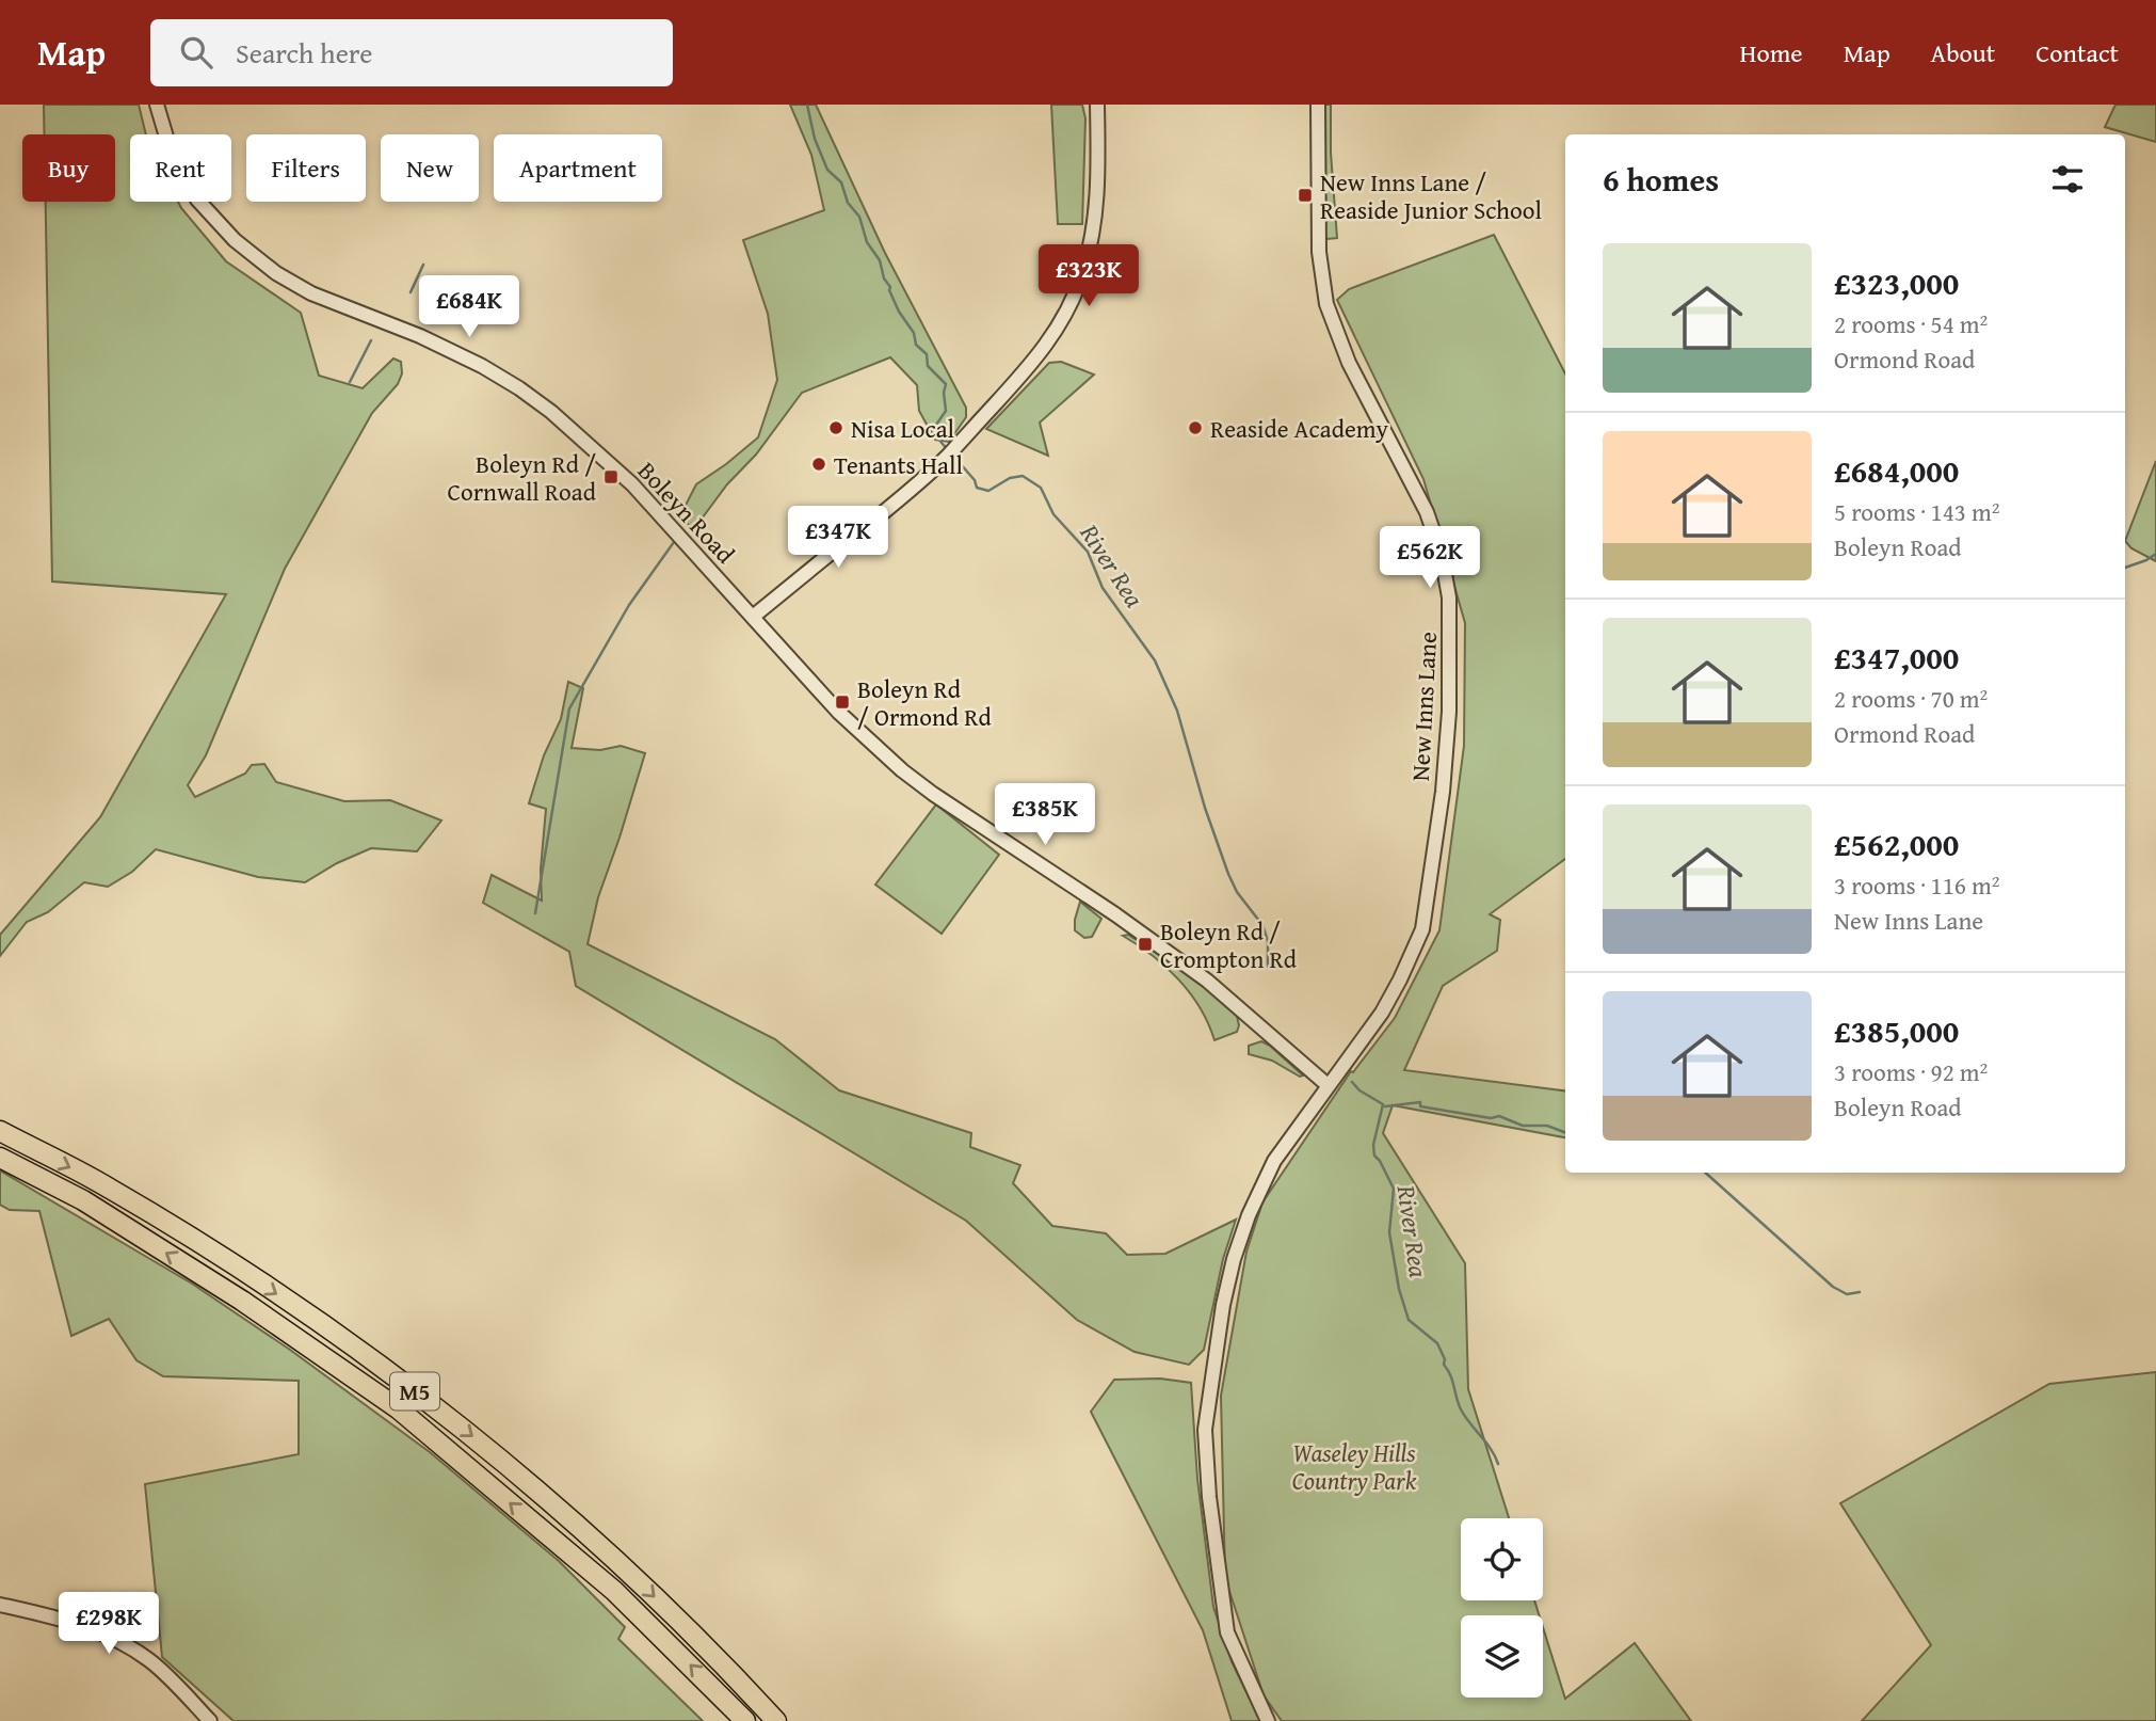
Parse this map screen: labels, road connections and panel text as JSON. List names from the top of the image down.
{
  "streets": {
    "highway": ["M5"],
    "street": ["Boleyn Road", "New Inns Lane"]
  },
  "crossings": [
    ["Boleyn Road", "New Inns Lane"]
  ],
  "water": ["River Rea"],
  "parks": ["Waseley Hills Country Park"],
  "places": {
    "transit": [
      "New Inns Lane / Reaside Junior School",
      "Boleyn Rd / Cornwall Road",
      "Boleyn Rd / Ormond Rd",
      "Boleyn Rd / Crompton Rd"
    ],
    "other": ["Nisa Local", "Reaside Academy", "Tenants Hall"]
  },
  "page": {
    "header": "Map",
    "search": "Search here",
    "nav": [
      "Home",
      "Map",
      "About",
      "Contact"
    ],
    "chip": [
      "Buy",
      "Rent",
      "Filters",
      "New",
      "Apartment"
    ],
    "heading": "6 homes",
    "list": [
      {
        "name": "£323,000",
        "note": "2 rooms · 54 m² · Ormond Road"
      },
      {
        "name": "£684,000",
        "note": "5 rooms · 143 m² · Boleyn Road"
      },
      {
        "name": "£347,000",
        "note": "2 rooms · 70 m² · Ormond Road"
      },
      {
        "name": "£562,000",
        "note": "3 rooms · 116 m² · New Inns Lane"
      },
      {
        "name": "£385,000",
        "note": "3 rooms · 92 m² · Boleyn Road"
      }
    ],
    "price": [
      "£323K",
      "£684K",
      "£347K",
      "£562K",
      "£385K",
      "£298K"
    ]
  }
}
